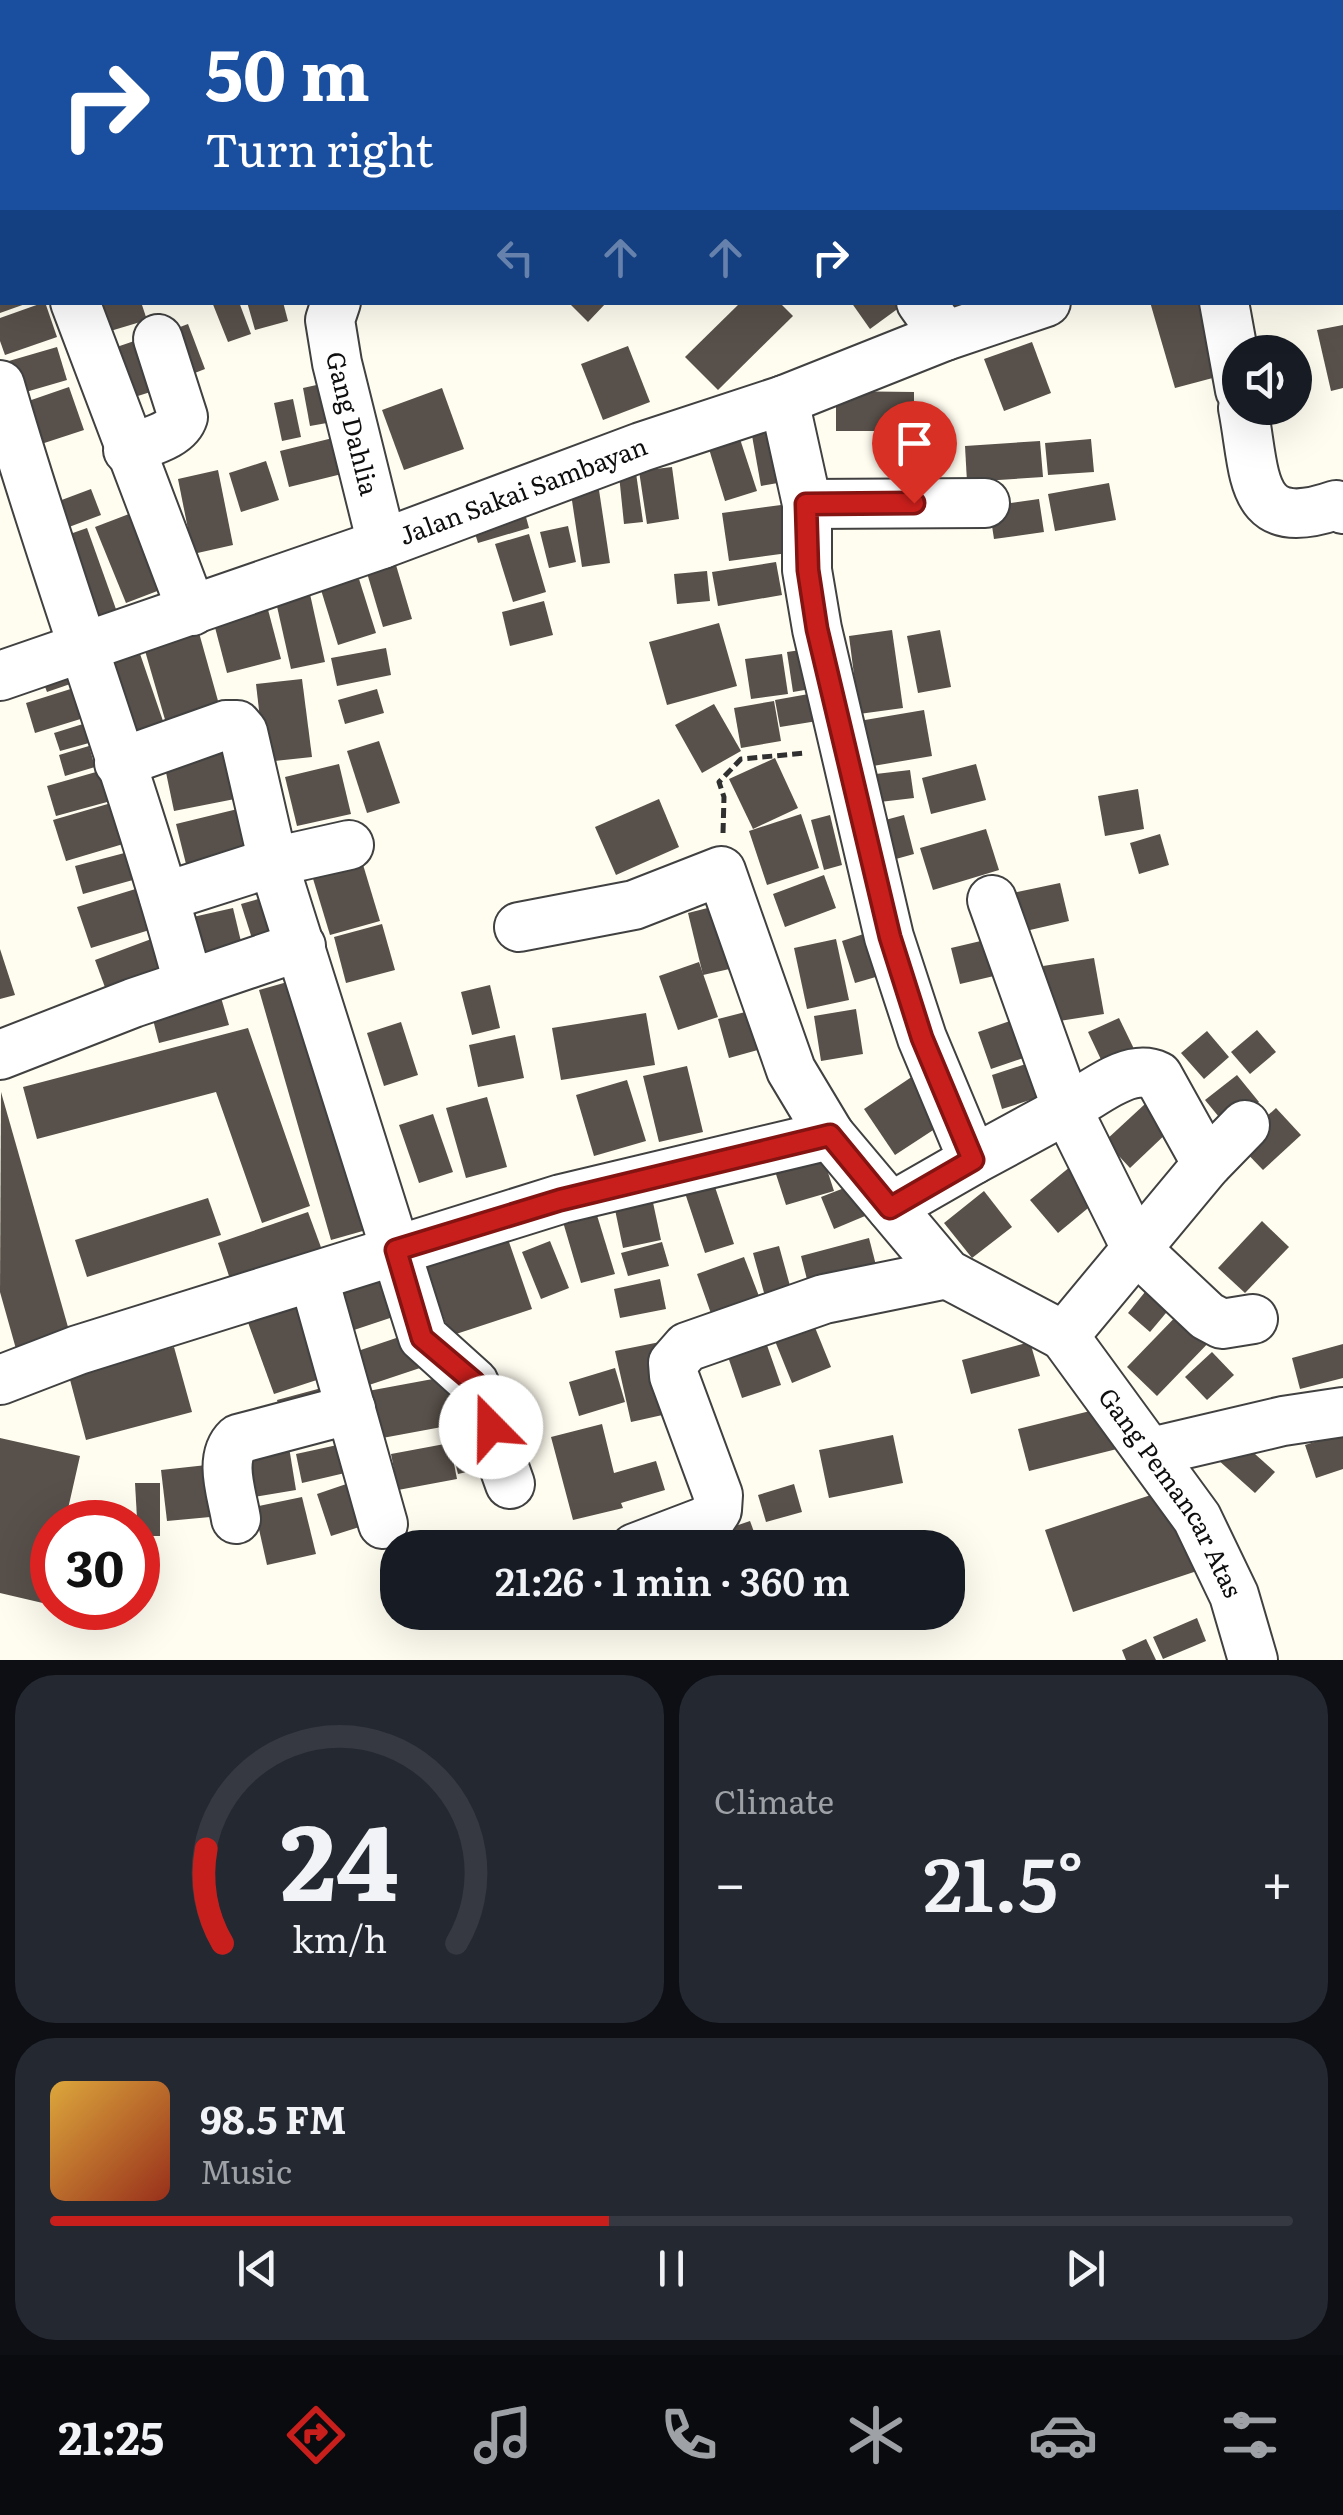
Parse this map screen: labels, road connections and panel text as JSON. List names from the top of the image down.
{
  "streets": {
    "street": ["Gang Dahlia", "Jalan Sakai Sambayan", "Gang Pemancar Atas"]
  },
  "crossings": [
    ["Gang Dahlia", "Jalan Sakai Sambayan"]
  ],
  "page": {
    "turn": ["50 m", "Turn right"],
    "limit": "30",
    "trip": "21:26 · 1 min · 360 m",
    "tile": "Climate",
    "heat": ["−", "21.5°", "+"],
    "song": ["98.5 FM", "Music"],
    "tabs": "21:25",
    "gauge": ["24", "km/h"]
  }
}
